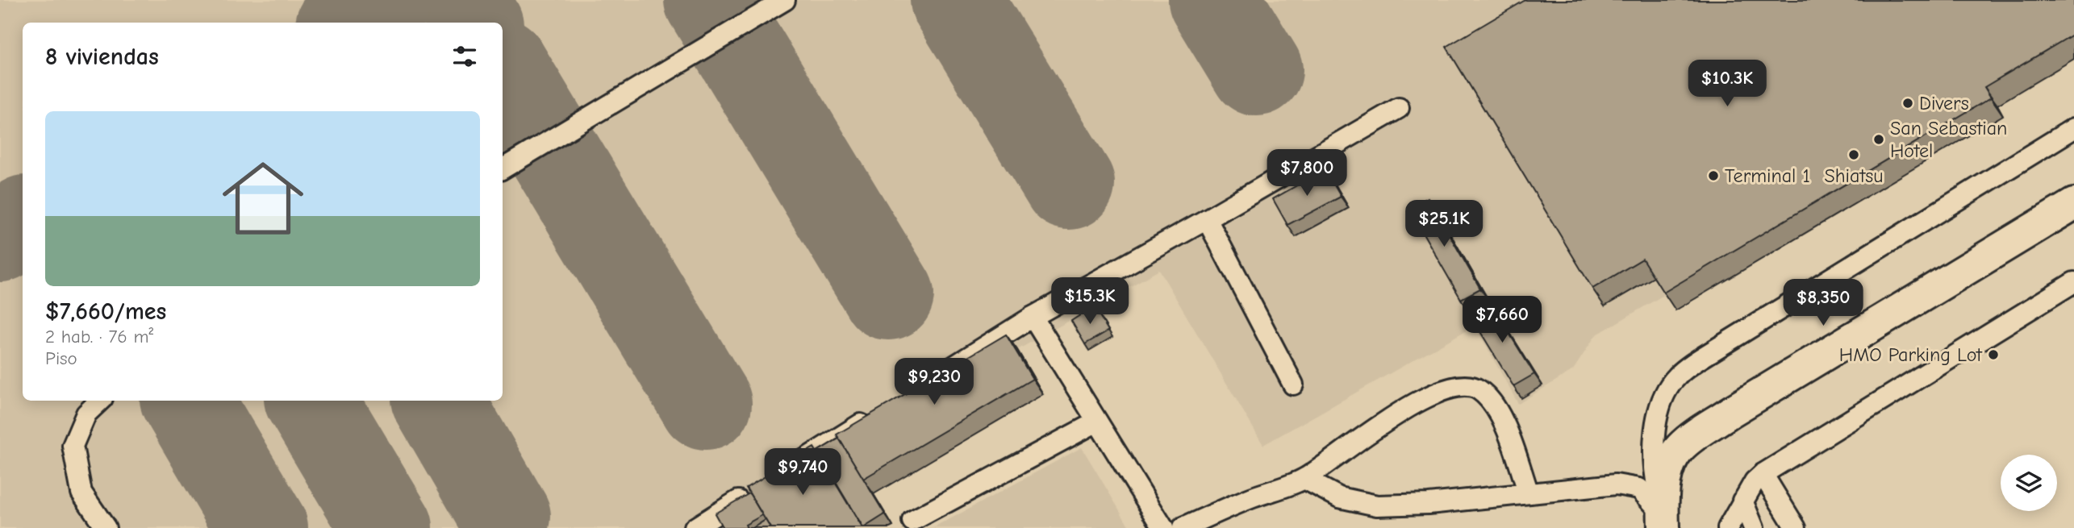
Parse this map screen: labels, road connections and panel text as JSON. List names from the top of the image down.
{
  "places": [
    "Divers",
    "San Sebastian Hotel",
    "Shiatsu",
    "Terminal 1",
    "HMO Parking Lot"
  ],
  "page": {
    "heading": "8 viviendas",
    "price": [
      "$10.3K",
      "$7,800",
      "$25.1K",
      "$15.3K",
      "$8,350",
      "$7,660",
      "$9,230",
      "$9,740"
    ],
    "list": [
      {
        "name": "$7,660/mes",
        "note": "2 hab. · 76 m² · Piso"
      }
    ]
  }
}
